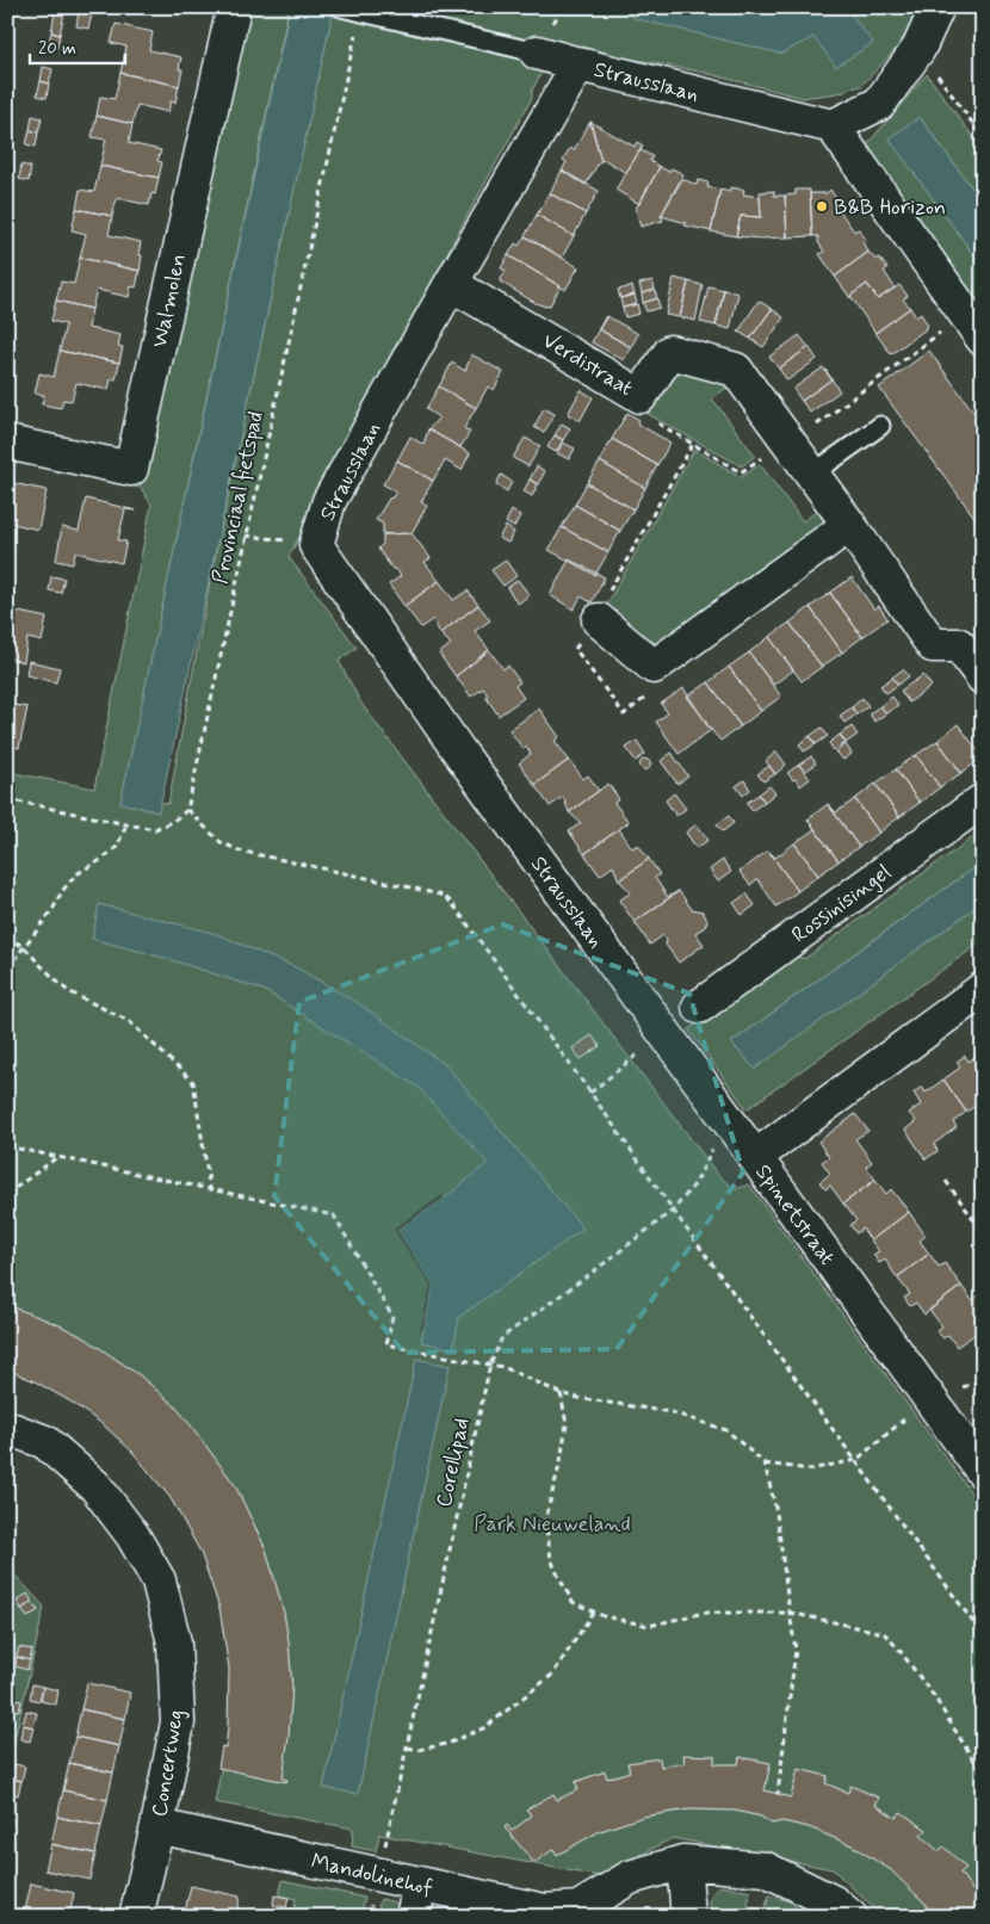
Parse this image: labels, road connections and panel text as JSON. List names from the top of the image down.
{
  "streets": {
    "street": [
      "Strausslaan",
      "Walmolen",
      "Verdistraat",
      "Rossinisingel",
      "Spinetstraat",
      "Concertweg",
      "Mandolinehof"
    ],
    "path": ["Provinciaal fietspad", "Corellipad"]
  },
  "crossings": [
    ["Strausslaan", "Verdistraat"],
    ["Strausslaan", "Spinetstraat"],
    ["Corellipad", "Mandolinehof"],
    ["Concertweg", "Mandolinehof"]
  ],
  "parks": ["Park Nieuweland"],
  "places": ["B&B Horizon"],
  "scale_bar": "20 m"
}
